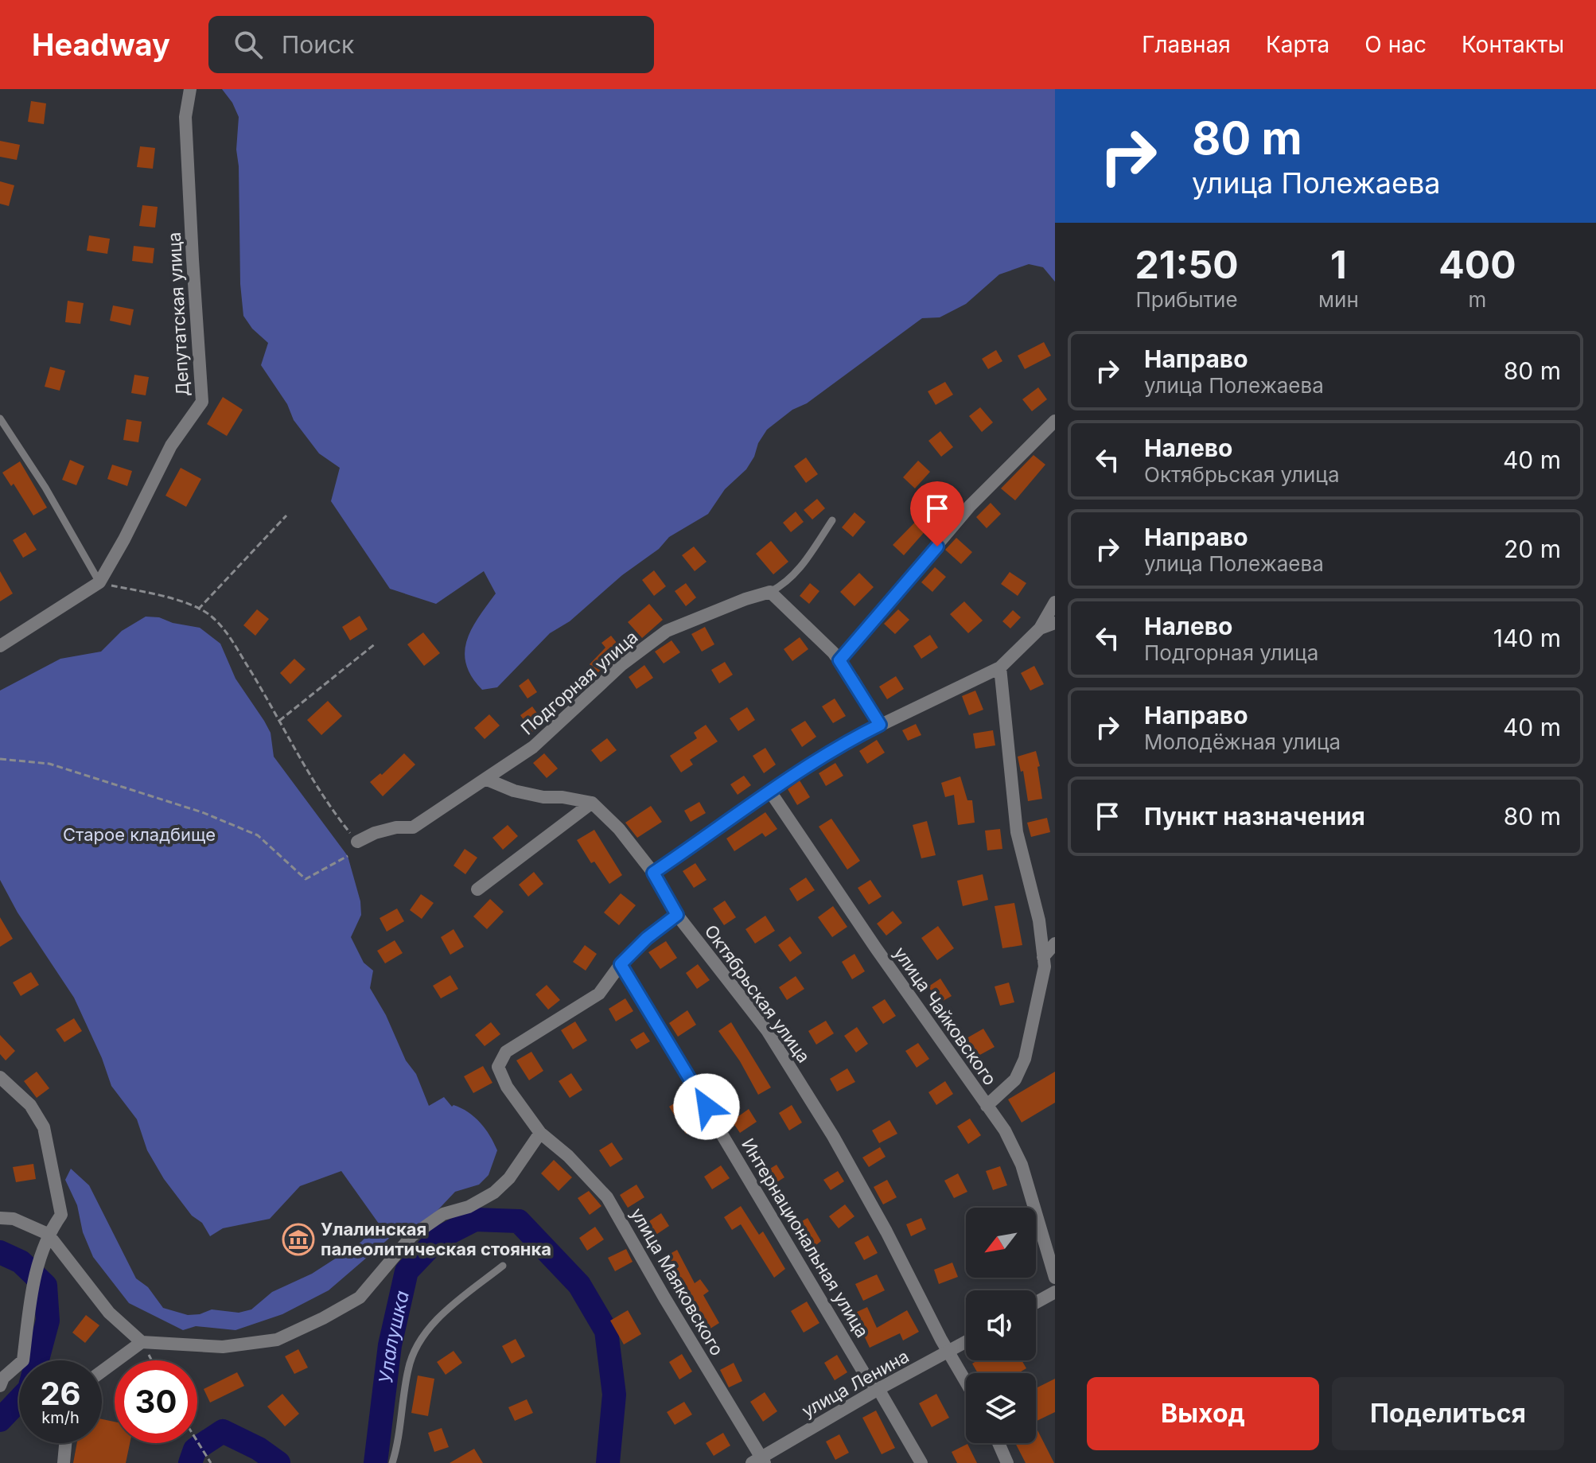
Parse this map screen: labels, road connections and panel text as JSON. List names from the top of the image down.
{
  "streets": {
    "street": [
      "Депутатская улица",
      "Подгорная улица",
      "Октябрьская улица",
      "улица Чайковского",
      "Интернациональная улица",
      "улица Маяковского",
      "улица Ленина"
    ]
  },
  "crossings": [
    ["Октябрьская улица", "улица Ленина"],
    ["Интернациональная улица", "улица Маяковского"],
    ["Интернациональная улица", "улица Ленина"],
    ["улица Маяковского", "улица Ленина"]
  ],
  "water": ["Улалушка"],
  "parks": ["Старое кладбище"],
  "places": {
    "museum": ["Улалинская палеолитическая стоянка"]
  },
  "north": "bottom left",
  "page": {
    "header": "Headway",
    "search": "Поиск",
    "nav": [
      "Главная",
      "Карта",
      "О нас",
      "Контакты"
    ],
    "turn": ["80 m", "улица Полежаева"],
    "eta": [
      "21:50",
      "Прибытие",
      "1",
      "мин",
      "400",
      "m"
    ],
    "list": [
      {
        "name": "Направо",
        "note": "улица Полежаева",
        "value": "80 m"
      },
      {
        "name": "Налево",
        "note": "Октябрьская улица",
        "value": "40 m"
      },
      {
        "name": "Направо",
        "note": "улица Полежаева",
        "value": "20 m"
      },
      {
        "name": "Налево",
        "note": "Подгорная улица",
        "value": "140 m"
      },
      {
        "name": "Направо",
        "note": "Молодёжная улица",
        "value": "40 m"
      },
      {
        "name": "Пункт назначения",
        "value": "80 m"
      }
    ],
    "speed": "26 km/h",
    "limit": "30",
    "buttons": ["Выход", "Поделиться"]
  }
}
